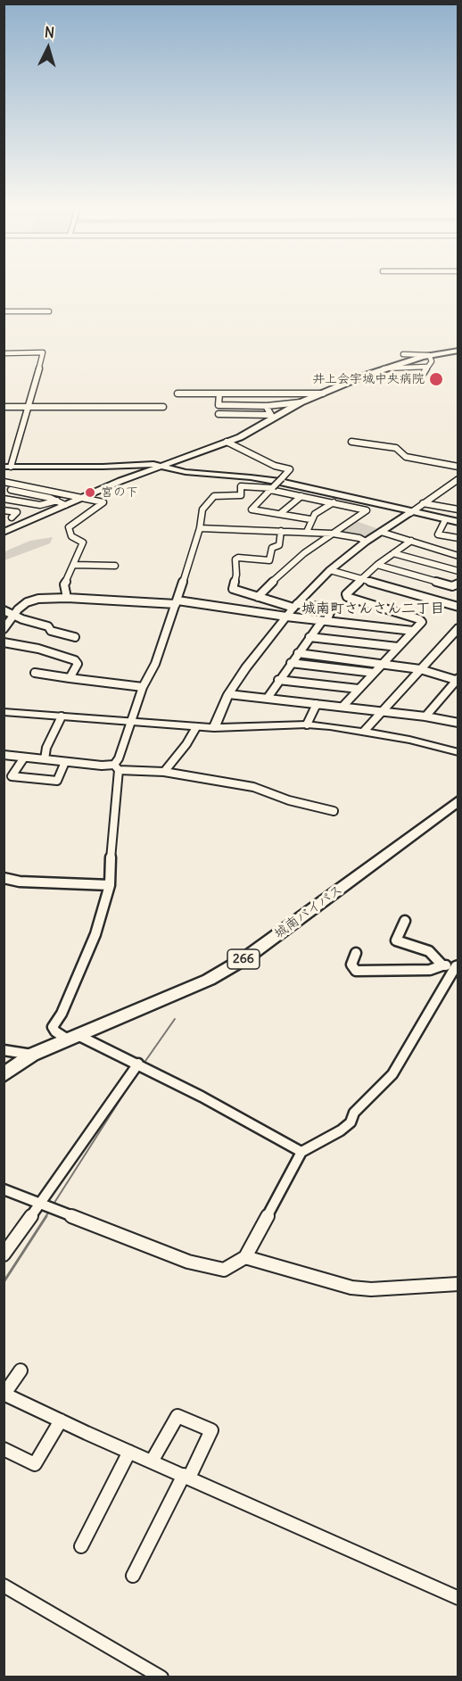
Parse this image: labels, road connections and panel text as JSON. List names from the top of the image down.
{
  "streets": {
    "highway": ["城南バイパス", "266"]
  },
  "districts": ["城南町さんさん二丁目"],
  "places": ["井上会宇城中央病院", "宮の下"],
  "north": "top"
}
